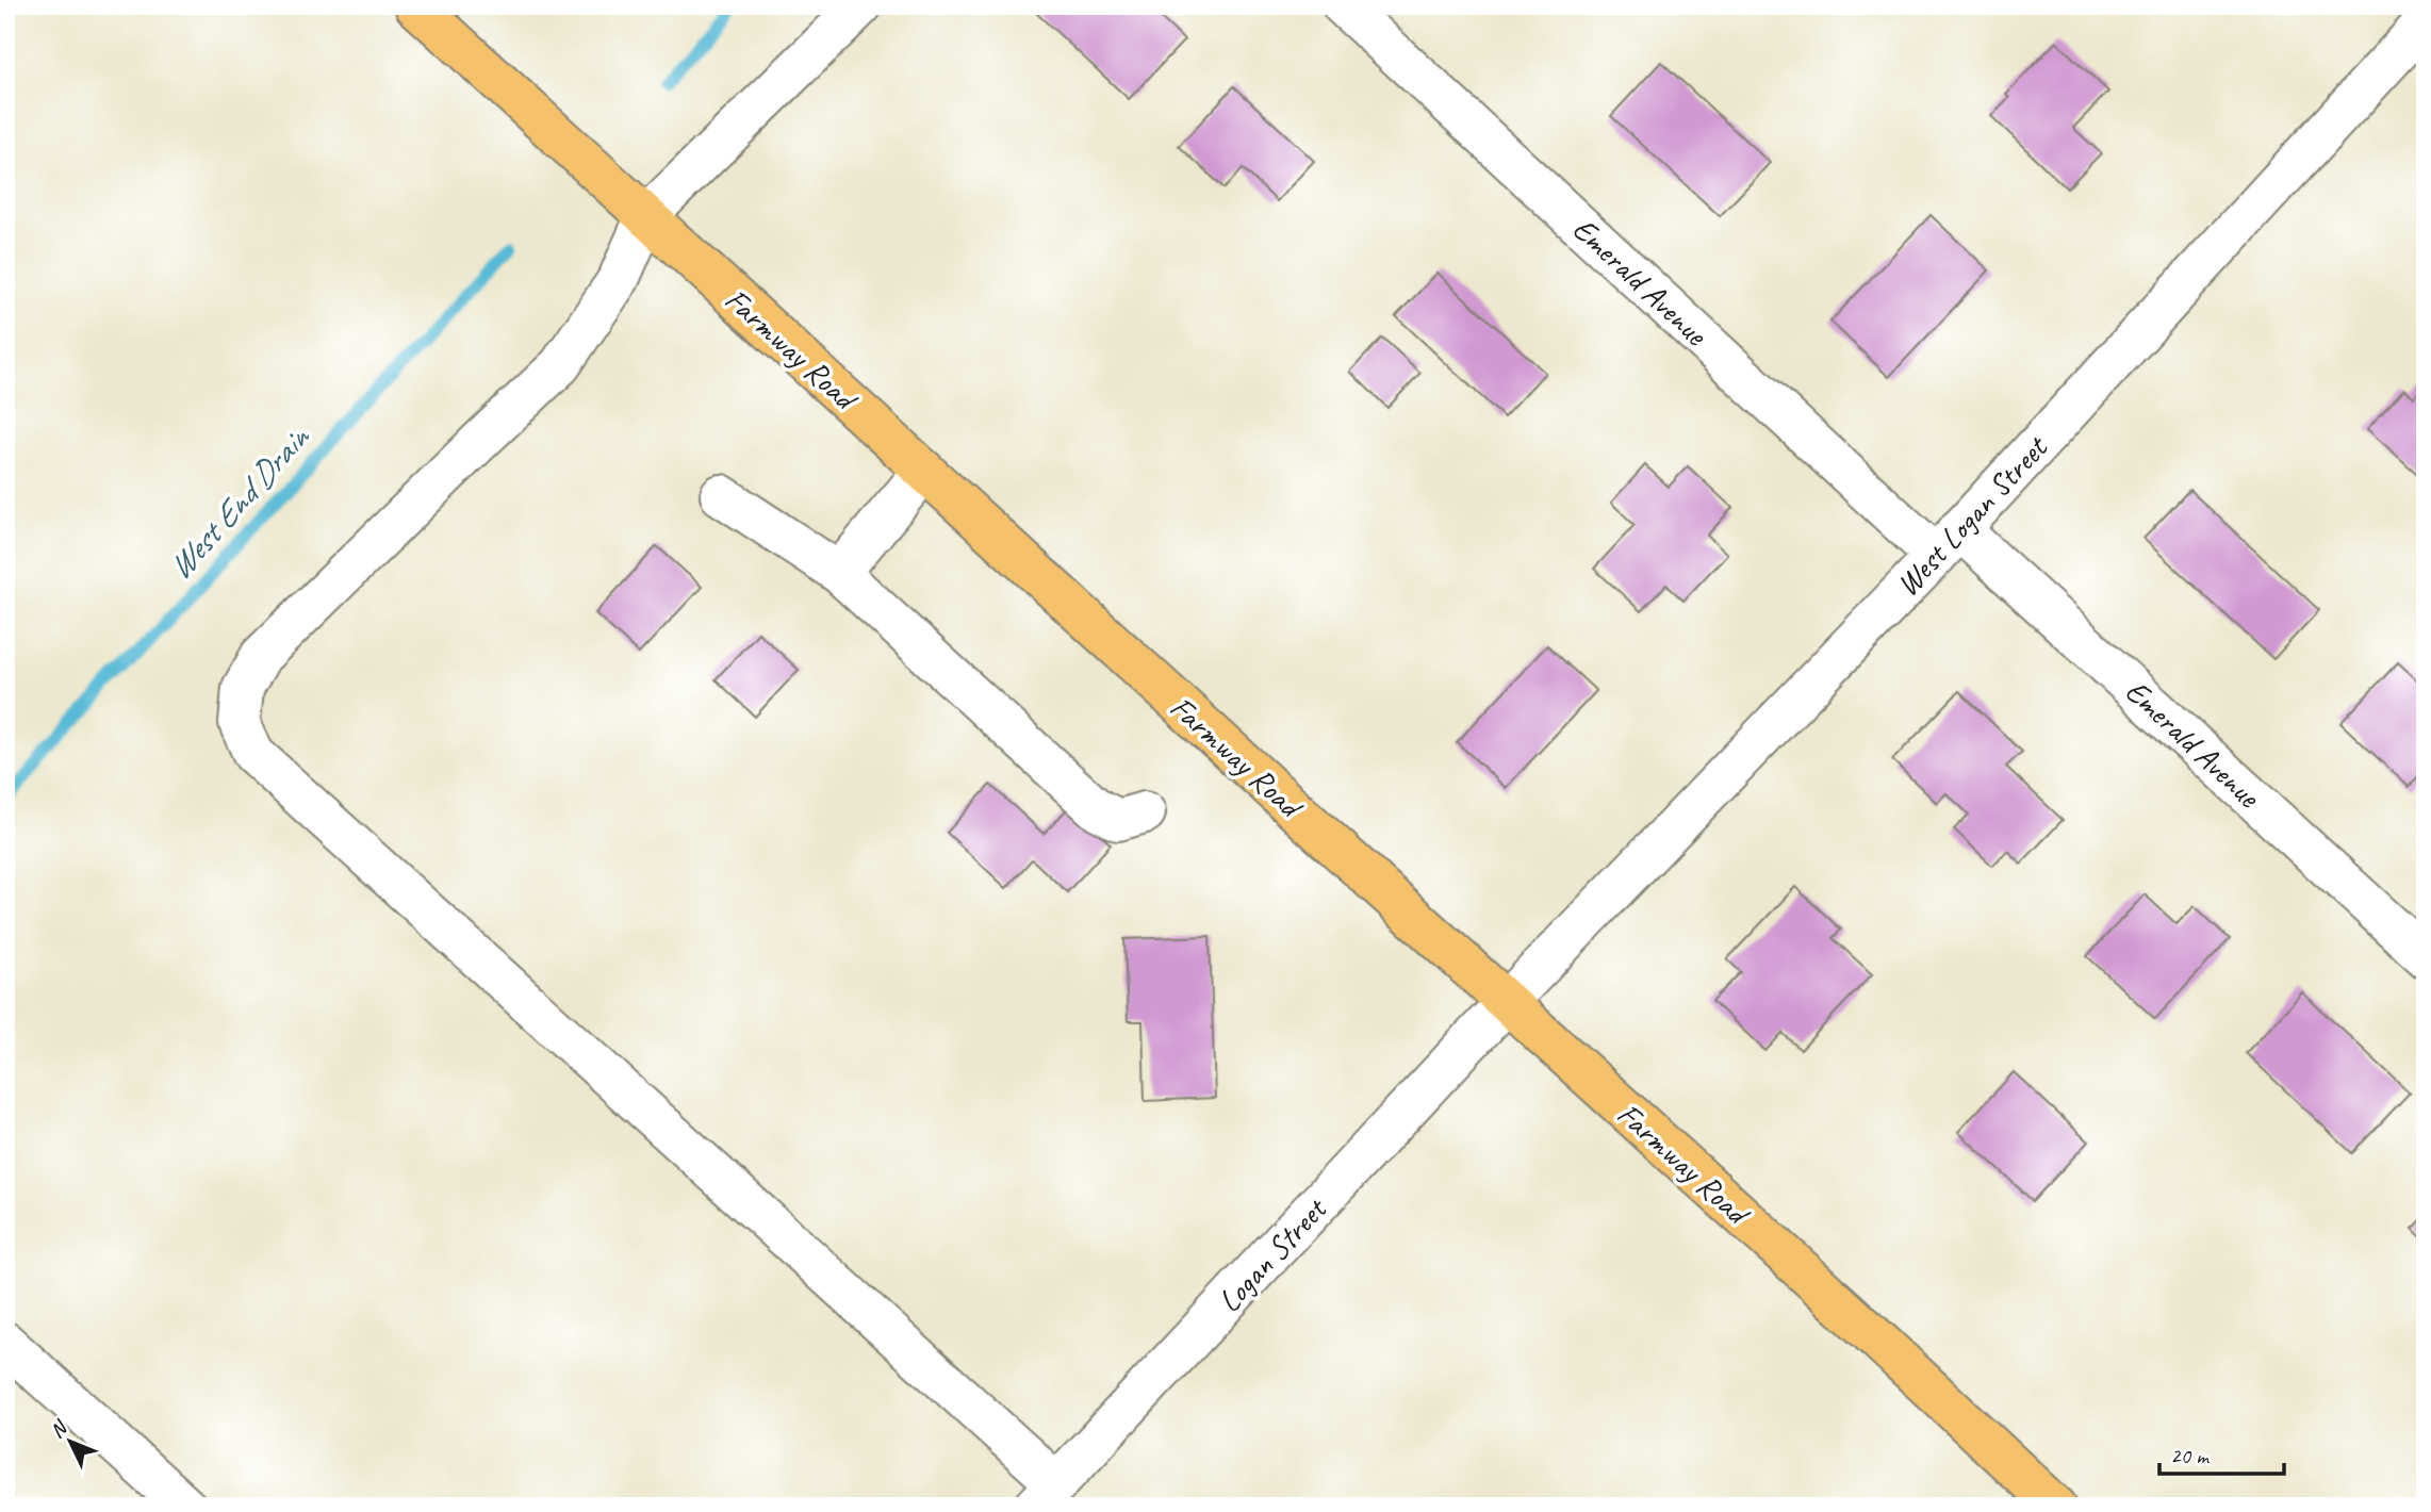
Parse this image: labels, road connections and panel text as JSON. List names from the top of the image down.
{
  "streets": {
    "main road": ["Farmway Road"],
    "street": ["Emerald Avenue", "West Logan Street", "Logan Street"]
  },
  "crossings": [
    ["Emerald Avenue", "West Logan Street"],
    ["Farmway Road", "West Logan Street"],
    ["Farmway Road", "Logan Street"],
    ["West Logan Street", "Logan Street"]
  ],
  "water": ["West End Drain"],
  "scale_bar": "20 m",
  "north": "top left"
}
